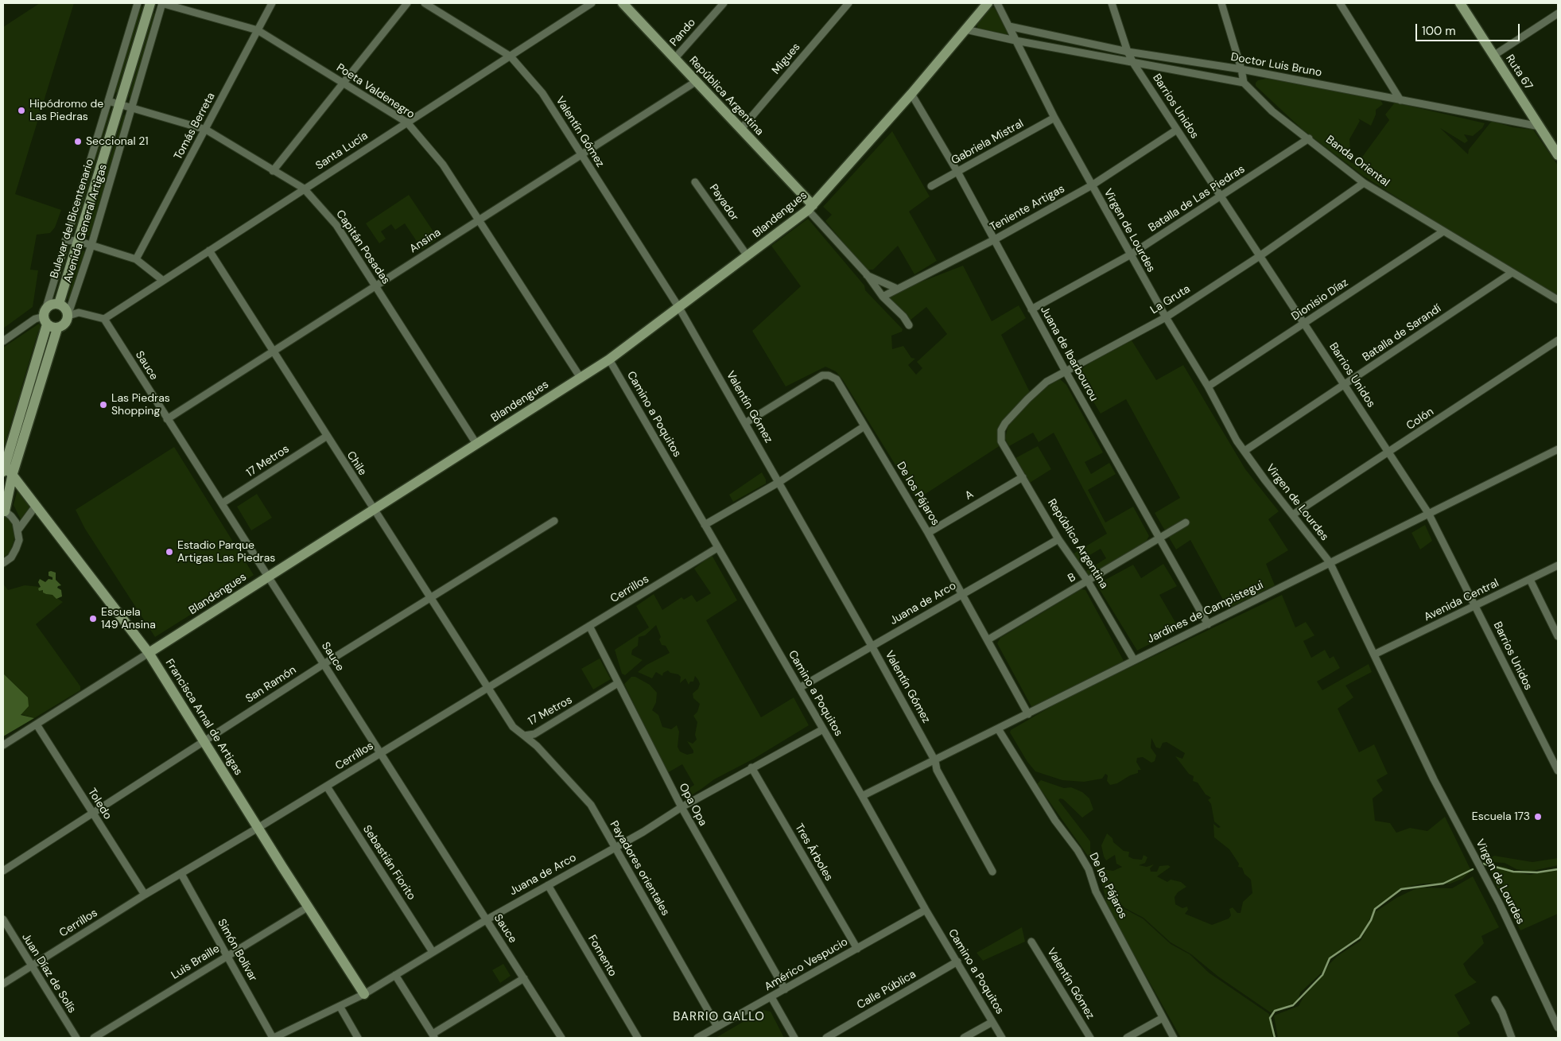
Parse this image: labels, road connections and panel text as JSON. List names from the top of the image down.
{
  "streets": {
    "street": [
      "Pando",
      "Migues",
      "Doctor Luis Bruno",
      "Ruta 67",
      "Poeta Valdenegro",
      "República Argentina",
      "Barrios Unidos",
      "Tomás Berreta",
      "Valentín Gómez",
      "Gabriela Mistral",
      "Santa Lucía",
      "Banda Oriental",
      "Batalla de Las Piedras",
      "Payador",
      "Teniente Artigas",
      "Blandengues",
      "Bulevar del Bicentenario",
      "Avenida General Artigas",
      "Virgen de Lourdes",
      "Ansina",
      "Capitán Posadas",
      "La Gruta",
      "Dionisio Díaz",
      "Batalla de Sarandí",
      "Juana de Ibarbourou",
      "Sauce",
      "Camino a Poquitos",
      "Colón",
      "17 Metros",
      "Chile",
      "De los Pájaros",
      "A",
      "B",
      "Cerrillos",
      "Avenida Central",
      "Juana de Arco",
      "Jardines de Campistegui",
      "San Ramón",
      "Francisca Arnal de Artigas",
      "Toledo",
      "Opa Opa",
      "Tres Árboles",
      "Sebastián Fiorito",
      "Payadores orientales",
      "Simón Bolívar",
      "Fomento",
      "Luis Braille",
      "Américo Vespucio",
      "Juan Díaz de Solís",
      "Calle Pública"
    ]
  },
  "crossings": [
    ["Pando", "República Argentina"],
    ["Migues", "República Argentina"],
    ["Doctor Luis Bruno", "Ruta 67"],
    ["Doctor Luis Bruno", "Barrios Unidos"],
    ["Doctor Luis Bruno", "Banda Oriental"],
    ["Doctor Luis Bruno", "Blandengues"],
    ["Doctor Luis Bruno", "Virgen de Lourdes"],
    ["Poeta Valdenegro", "Tomás Berreta"],
    ["Poeta Valdenegro", "Santa Lucía"],
    ["Poeta Valdenegro", "Blandengues"],
    ["Poeta Valdenegro", "Avenida General Artigas"],
    ["Poeta Valdenegro", "Ansina"],
    ["República Argentina", "Teniente Artigas"],
    ["República Argentina", "Blandengues"],
    ["República Argentina", "Ansina"],
    ["República Argentina", "La Gruta"],
    ["República Argentina", "A"],
    ["República Argentina", "B"],
    ["República Argentina", "Juana de Arco"],
    ["República Argentina", "Jardines de Campistegui"],
    ["Barrios Unidos", "Batalla de Las Piedras"],
    ["Barrios Unidos", "Teniente Artigas"],
    ["Barrios Unidos", "La Gruta"],
    ["Barrios Unidos", "Dionisio Díaz"],
    ["Barrios Unidos", "Batalla de Sarandí"],
    ["Barrios Unidos", "Colón"],
    ["Barrios Unidos", "Avenida Central"],
    ["Barrios Unidos", "Jardines de Campistegui"],
    ["Tomás Berreta", "Capitán Posadas"],
    ["Valentín Gómez", "Santa Lucía"],
    ["Valentín Gómez", "Blandengues"],
    ["Valentín Gómez", "Ansina"],
    ["Valentín Gómez", "De los Pájaros"],
    ["Valentín Gómez", "Juana de Arco"],
    ["Valentín Gómez", "Jardines de Campistegui"],
    ["Gabriela Mistral", "Virgen de Lourdes"],
    ["Gabriela Mistral", "Juana de Ibarbourou"],
    ["Santa Lucía", "Capitán Posadas"],
    ["Santa Lucía", "Sauce"],
    ["Santa Lucía", "Chile"],
    ["Banda Oriental", "Batalla de Las Piedras"],
    ["Banda Oriental", "La Gruta"],
    ["Banda Oriental", "Dionisio Díaz"],
    ["Banda Oriental", "Batalla de Sarandí"],
    ["Batalla de Las Piedras", "Virgen de Lourdes"],
    ["Batalla de Las Piedras", "Juana de Ibarbourou"],
    ["Payador", "Blandengues"],
    ["Teniente Artigas", "Virgen de Lourdes"],
    ["Teniente Artigas", "Juana de Ibarbourou"],
    ["Blandengues", "Capitán Posadas"],
    ["Blandengues", "Juana de Ibarbourou"],
    ["Blandengues", "Sauce"],
    ["Blandengues", "Camino a Poquitos"],
    ["Blandengues", "Chile"],
    ["Blandengues", "Francisca Arnal de Artigas"],
    ["Blandengues", "Toledo"],
    ["Bulevar del Bicentenario", "Avenida General Artigas"],
    ["Bulevar del Bicentenario", "Capitán Posadas"],
    ["Avenida General Artigas", "Capitán Posadas"],
    ["Virgen de Lourdes", "La Gruta"],
    ["Virgen de Lourdes", "Dionisio Díaz"],
    ["Virgen de Lourdes", "Batalla de Sarandí"],
    ["Virgen de Lourdes", "Colón"],
    ["Virgen de Lourdes", "Avenida Central"],
    ["Virgen de Lourdes", "Jardines de Campistegui"],
    ["Ansina", "Capitán Posadas"],
    ["Ansina", "Sauce"],
    ["Ansina", "Chile"],
    ["La Gruta", "Juana de Ibarbourou"],
    ["Juana de Ibarbourou", "B"],
    ["Juana de Ibarbourou", "Jardines de Campistegui"],
    ["Sauce", "17 Metros"],
    ["Sauce", "Cerrillos"],
    ["Sauce", "Juana de Arco"],
    ["Sauce", "San Ramón"],
    ["Camino a Poquitos", "Cerrillos"],
    ["Camino a Poquitos", "Juana de Arco"],
    ["Camino a Poquitos", "Jardines de Campistegui"],
    ["Camino a Poquitos", "Américo Vespucio"],
    ["Camino a Poquitos", "Calle Pública"],
    ["17 Metros", "Chile"],
    ["17 Metros", "Cerrillos"],
    ["17 Metros", "Opa Opa"],
    ["17 Metros", "Payadores orientales"],
    ["Chile", "Cerrillos"],
    ["Chile", "San Ramón"],
    ["De los Pájaros", "A"],
    ["De los Pájaros", "B"],
    ["De los Pájaros", "Juana de Arco"],
    ["De los Pájaros", "Jardines de Campistegui"],
    ["Cerrillos", "Francisca Arnal de Artigas"],
    ["Cerrillos", "Toledo"],
    ["Cerrillos", "Opa Opa"],
    ["Cerrillos", "Sebastián Fiorito"],
    ["Cerrillos", "Simón Bolívar"],
    ["Cerrillos", "Juan Díaz de Solís"],
    ["Juana de Arco", "Francisca Arnal de Artigas"],
    ["Juana de Arco", "Opa Opa"],
    ["Juana de Arco", "Tres Árboles"],
    ["Juana de Arco", "Sebastián Fiorito"],
    ["Juana de Arco", "Payadores orientales"],
    ["Juana de Arco", "Simón Bolívar"],
    ["Juana de Arco", "Fomento"],
    ["San Ramón", "Francisca Arnal de Artigas"],
    ["San Ramón", "Toledo"],
    ["Francisca Arnal de Artigas", "Luis Braille"],
    ["Opa Opa", "Américo Vespucio"],
    ["Tres Árboles", "Américo Vespucio"],
    ["Payadores orientales", "Américo Vespucio"],
    ["Simón Bolívar", "Luis Braille"]
  ],
  "districts": ["BARRIO GALLO"],
  "places": [
    "Hipódromo de Las Piedras",
    "Seccional 21",
    "Las Piedras Shopping",
    "Estadio Parque Artigas Las Piedras",
    "Escuela 149 Ansina",
    "Escuela 173"
  ],
  "scale_bar": "100 m"
}
